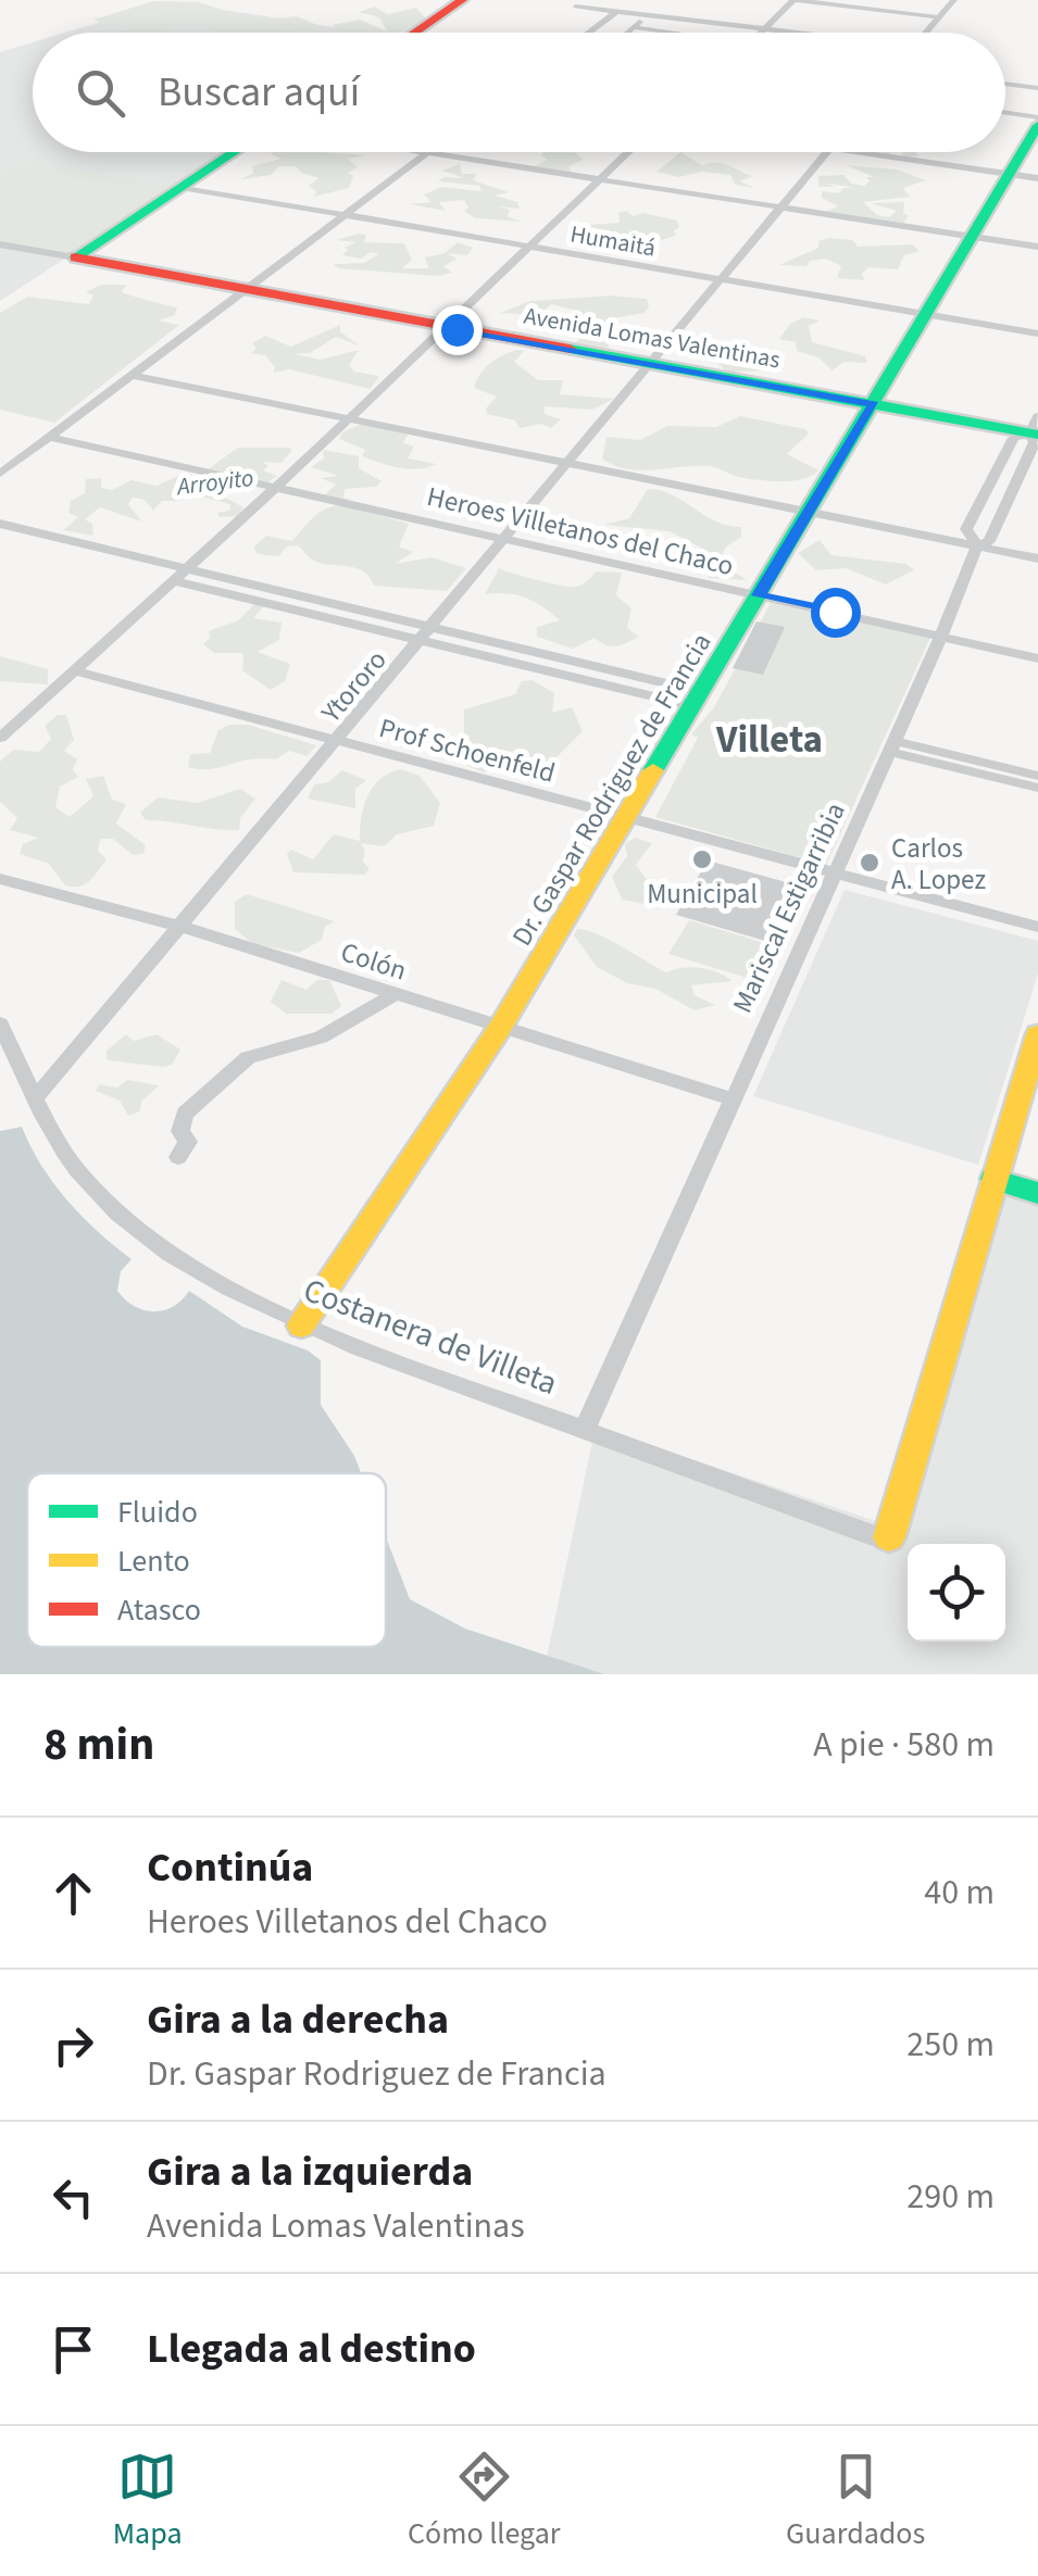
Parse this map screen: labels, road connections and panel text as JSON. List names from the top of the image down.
{
  "streets": {
    "street": [
      "Humaitá",
      "Avenida Lomas Valentinas",
      "Heroes Villetanos del Chaco",
      "Ytororo",
      "Prof Schoenfeld",
      "Dr. Gaspar Rodriguez de Francia",
      "Mariscal Estigarribia",
      "Colón",
      "Costanera de Villeta"
    ]
  },
  "crossings": [
    ["Humaitá", "Ytororo"],
    ["Humaitá", "Dr. Gaspar Rodriguez de Francia"],
    ["Avenida Lomas Valentinas", "Ytororo"],
    ["Avenida Lomas Valentinas", "Dr. Gaspar Rodriguez de Francia"],
    ["Avenida Lomas Valentinas", "Mariscal Estigarribia"],
    ["Heroes Villetanos del Chaco", "Ytororo"],
    ["Heroes Villetanos del Chaco", "Dr. Gaspar Rodriguez de Francia"],
    ["Heroes Villetanos del Chaco", "Mariscal Estigarribia"],
    ["Ytororo", "Prof Schoenfeld"],
    ["Ytororo", "Colón"],
    ["Ytororo", "Costanera de Villeta"],
    ["Prof Schoenfeld", "Dr. Gaspar Rodriguez de Francia"],
    ["Prof Schoenfeld", "Mariscal Estigarribia"],
    ["Dr. Gaspar Rodriguez de Francia", "Colón"],
    ["Dr. Gaspar Rodriguez de Francia", "Costanera de Villeta"],
    ["Mariscal Estigarribia", "Colón"],
    ["Mariscal Estigarribia", "Costanera de Villeta"]
  ],
  "districts": ["Villeta"],
  "water": ["Arroyito"],
  "places": ["Municipal", "Carlos A. Lopez"],
  "legend": ["Fluido", "Lento", "Atasco"],
  "page": {
    "search": "Buscar aquí",
    "heading": ["8 min", "A pie · 580 m"],
    "list": [
      ["Continúa", "Heroes Villetanos del Chaco", "40 m"],
      ["Gira a la derecha", "Dr. Gaspar Rodriguez de Francia", "250 m"],
      ["Gira a la izquierda", "Avenida Lomas Valentinas", "290 m"],
      "Llegada al destino"
    ],
    "nav": ["Mapa", "Cómo llegar", "Guardados"]
  }
}
